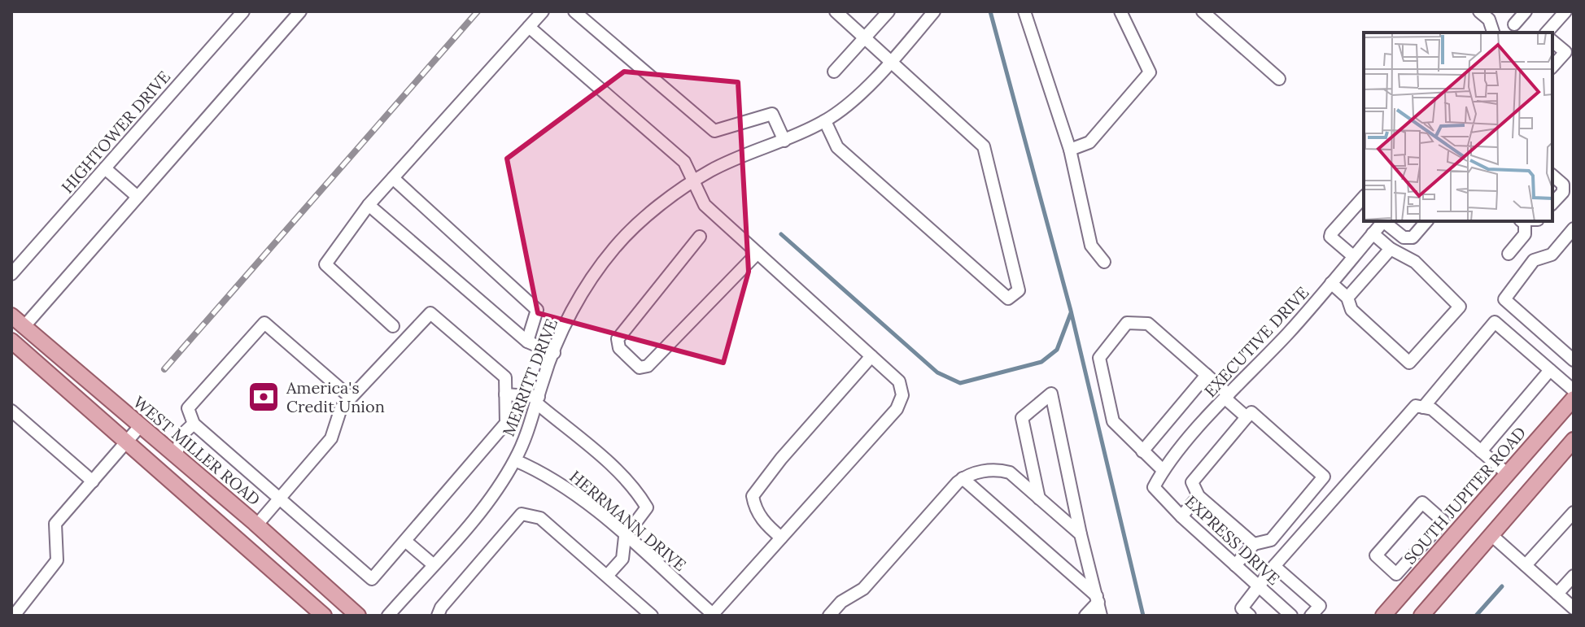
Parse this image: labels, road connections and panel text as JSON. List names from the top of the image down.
{
  "streets": {
    "main road": ["WEST MILLER ROAD", "SOUTH JUPITER ROAD"],
    "street": [
      "HIGHTOWER DRIVE",
      "EXECUTIVE DRIVE",
      "MERRITT DRIVE",
      "HERRMANN DRIVE",
      "EXPRESS DRIVE"
    ]
  },
  "crossings": [
    ["EXECUTIVE DRIVE", "EXPRESS DRIVE"],
    ["MERRITT DRIVE", "HERRMANN DRIVE"]
  ],
  "places": {
    "bank": ["America's Credit Union"]
  }
}
